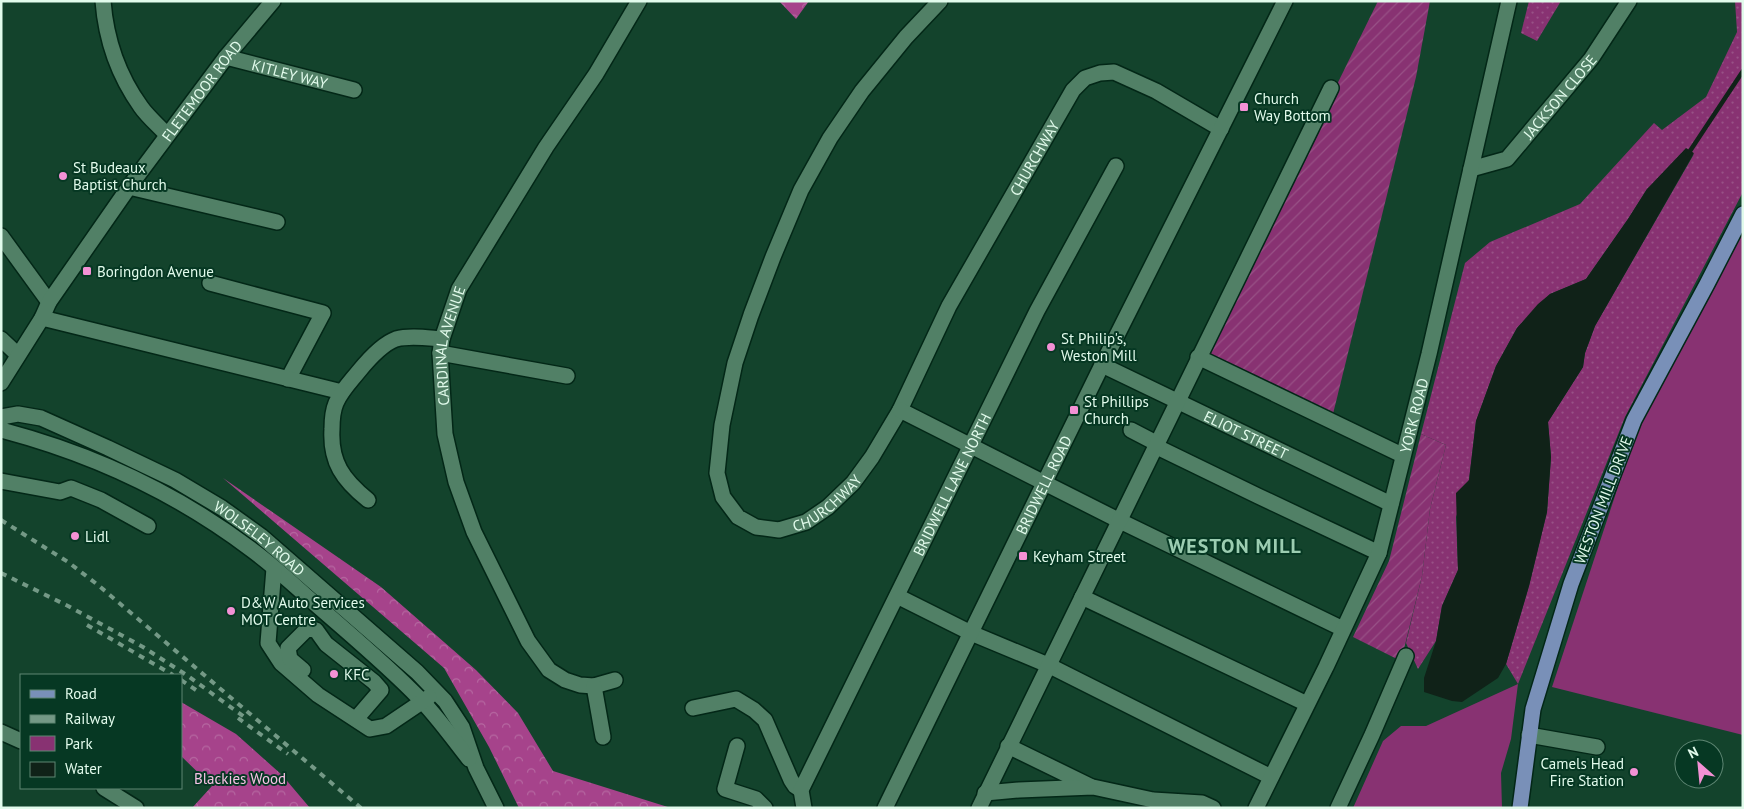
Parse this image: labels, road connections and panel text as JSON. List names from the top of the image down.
{
  "streets": {
    "main road": ["WESTON MILL DRIVE"],
    "street": [
      "KITLEY WAY",
      "FLETEMOOR ROAD",
      "JACKSON CLOSE",
      "CHURCHWAY",
      "CARDINAL AVENUE",
      "YORK ROAD",
      "ELIOT STREET",
      "BRIDWELL ROAD",
      "BRIDWELL LANE NORTH",
      "WOLSELEY ROAD"
    ]
  },
  "crossings": [
    ["KITLEY WAY", "FLETEMOOR ROAD"],
    ["JACKSON CLOSE", "YORK ROAD"],
    ["CHURCHWAY", "BRIDWELL ROAD"],
    ["YORK ROAD", "ELIOT STREET"],
    ["ELIOT STREET", "BRIDWELL ROAD"]
  ],
  "districts": ["WESTON MILL"],
  "parks": ["Blackies Wood"],
  "places": {
    "transit": [
      "Church Way Bottom",
      "Boringdon Avenue",
      "St Phillips Church",
      "Keyham Street"
    ],
    "other": [
      "St Budeaux Baptist Church",
      "St Philip's, Weston Mill",
      "Lidl",
      "D&W Auto Services MOT Centre",
      "KFC",
      "Camels Head Fire Station"
    ]
  },
  "legend": [
    "Road",
    "Railway",
    "Park",
    "Water"
  ],
  "north": "top left"
}
